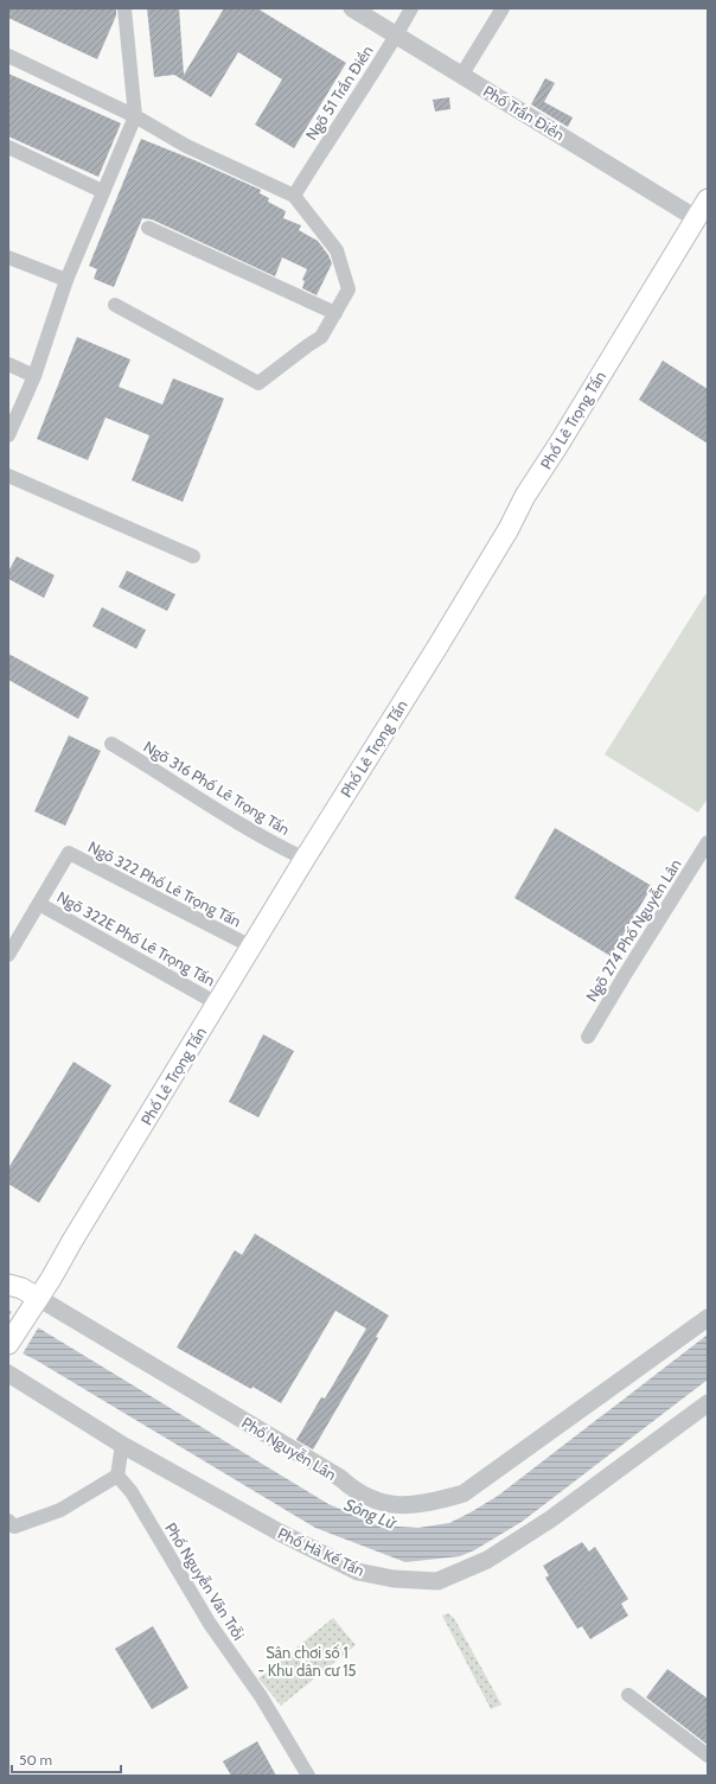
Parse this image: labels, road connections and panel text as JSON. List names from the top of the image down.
{
  "streets": {
    "main road": ["Phố Lê Trọng Tấn"],
    "street": [
      "Ngõ 51 Trần Điền",
      "Phố Trần Điền",
      "Ngõ 316 Phố Lê Trọng Tấn",
      "Ngõ 322 Phố Lê Trọng Tấn",
      "Ngõ 274 Phố Nguyễn Lân",
      "Ngõ 322E Phố Lê Trọng Tấn",
      "Phố Nguyễn Lân",
      "Phố Hà Kế Tấn",
      "Phố Nguyễn Văn Trỗi"
    ]
  },
  "crossings": [
    ["Ngõ 51 Trần Điền", "Phố Trần Điền"],
    ["Phố Trần Điền", "Phố Lê Trọng Tấn"],
    ["Phố Lê Trọng Tấn", "Ngõ 316 Phố Lê Trọng Tấn"],
    ["Phố Lê Trọng Tấn", "Ngõ 322 Phố Lê Trọng Tấn"],
    ["Phố Lê Trọng Tấn", "Ngõ 322E Phố Lê Trọng Tấn"],
    ["Phố Lê Trọng Tấn", "Phố Nguyễn Lân"],
    ["Ngõ 322 Phố Lê Trọng Tấn", "Ngõ 322E Phố Lê Trọng Tấn"]
  ],
  "water": ["Sông Lừ"],
  "parks": ["Sân chơi số 1 - Khu dân cư 15"],
  "scale_bar": "50 m"
}
